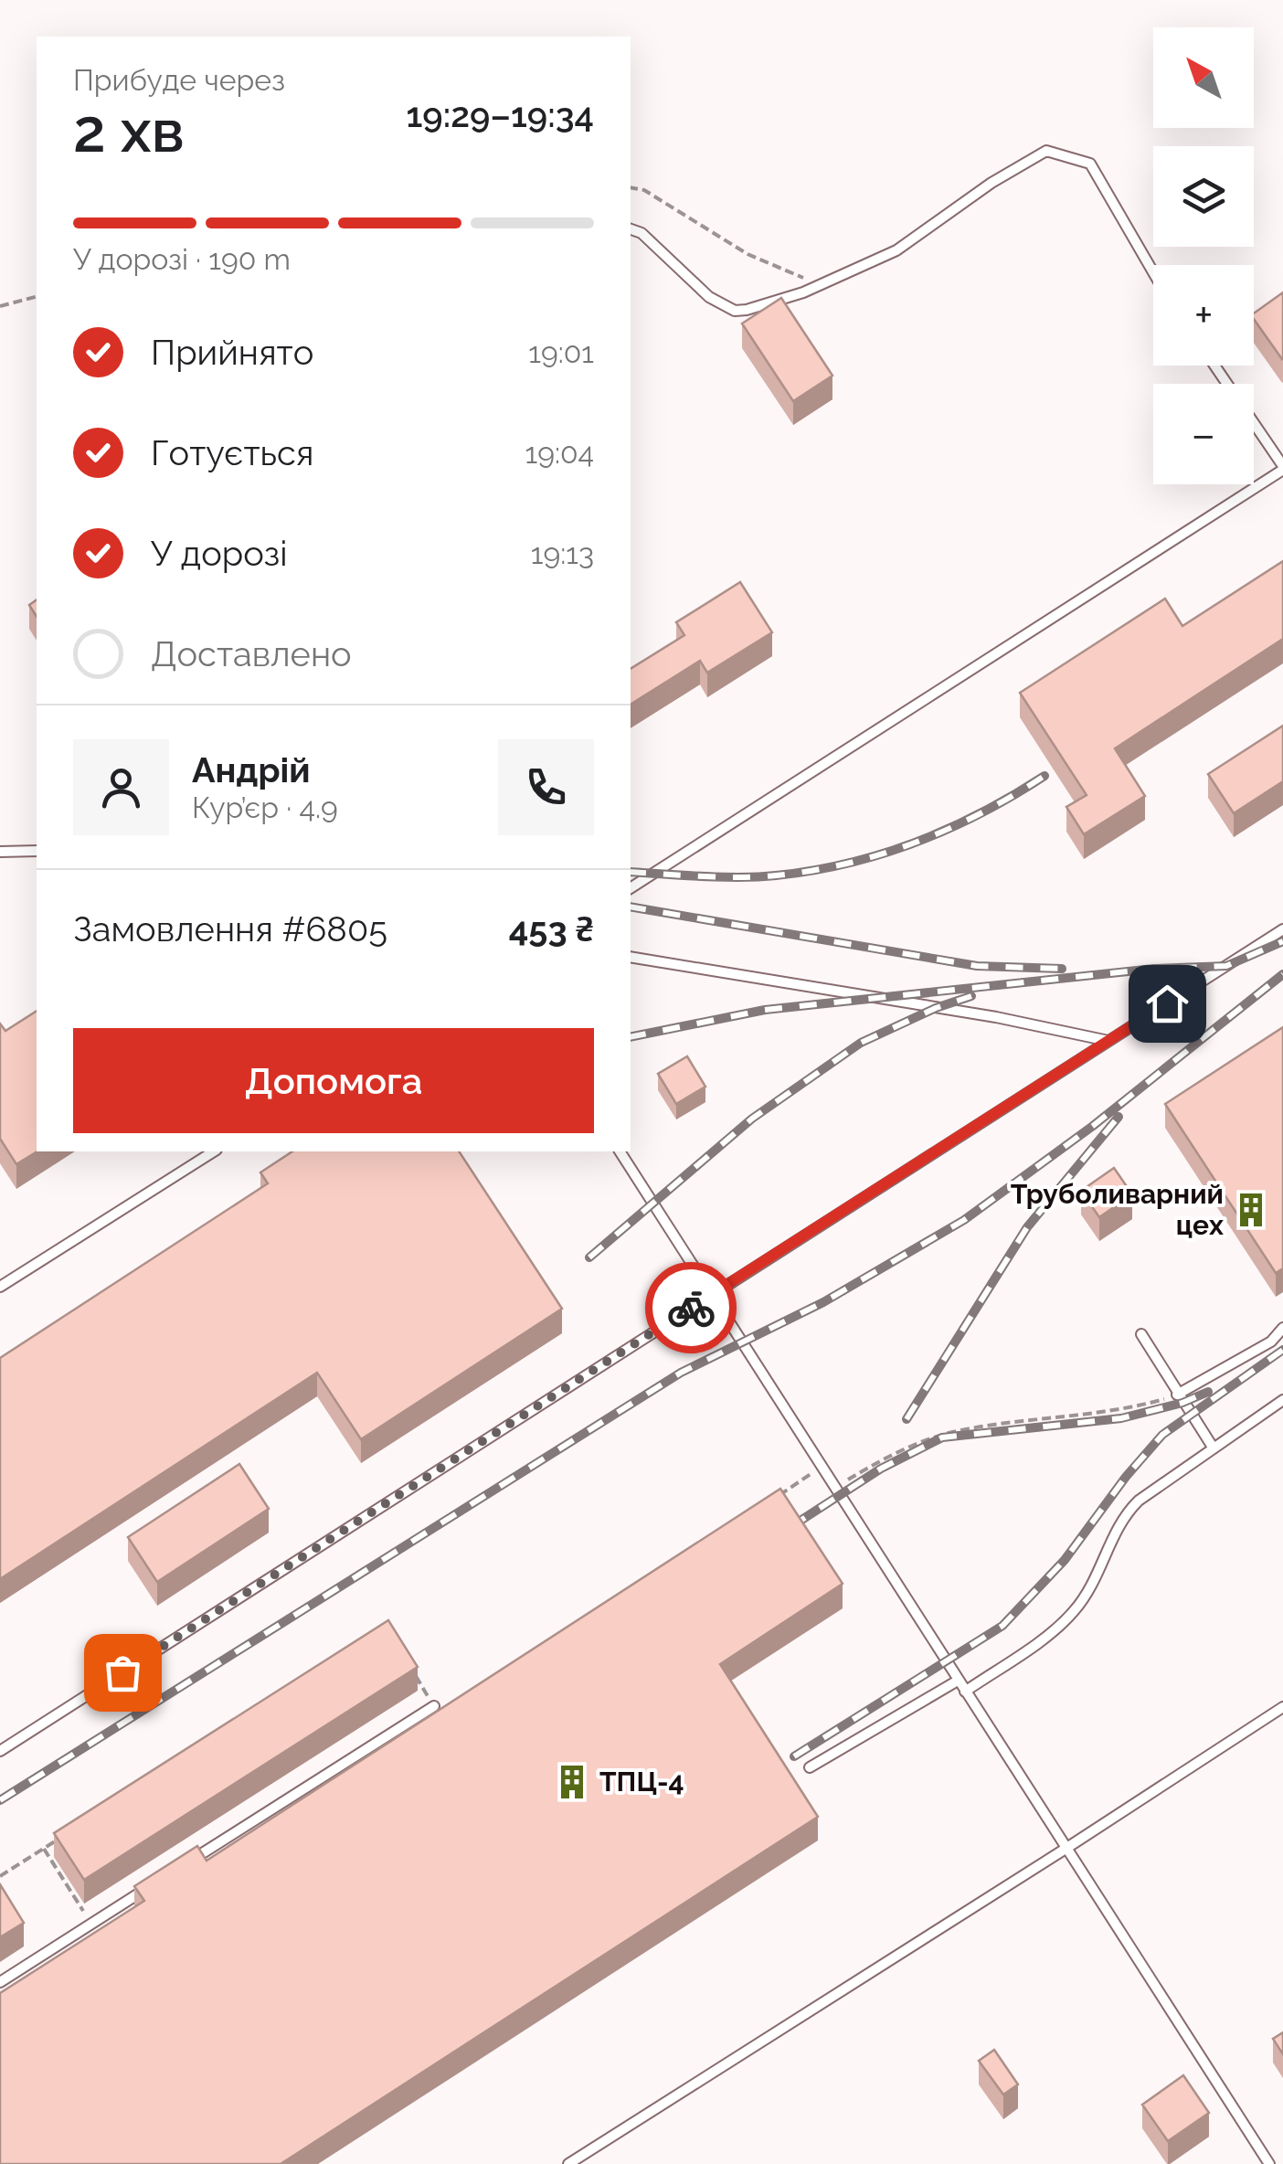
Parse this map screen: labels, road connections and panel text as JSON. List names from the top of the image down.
{
  "places": {
    "building": ["Труболиварний цех", "ТПЦ-4"]
  },
  "north": "top left",
  "page": {
    "map_buttons": ["+", "−"],
    "heading": ["2 хв", "Прибуде через", "19:29–19:34"],
    "panel": [
      "Андрій",
      "Кур’єр · 4.9",
      "Замовлення #6805",
      "453 ₴"
    ],
    "bar": "У дорозі · 190 m",
    "list": [
      ["Прийнято", "19:01"],
      ["Готується", "19:04"],
      ["У дорозі", "19:13"],
      "Доставлено"
    ],
    "buttons": "Допомога"
  }
}
